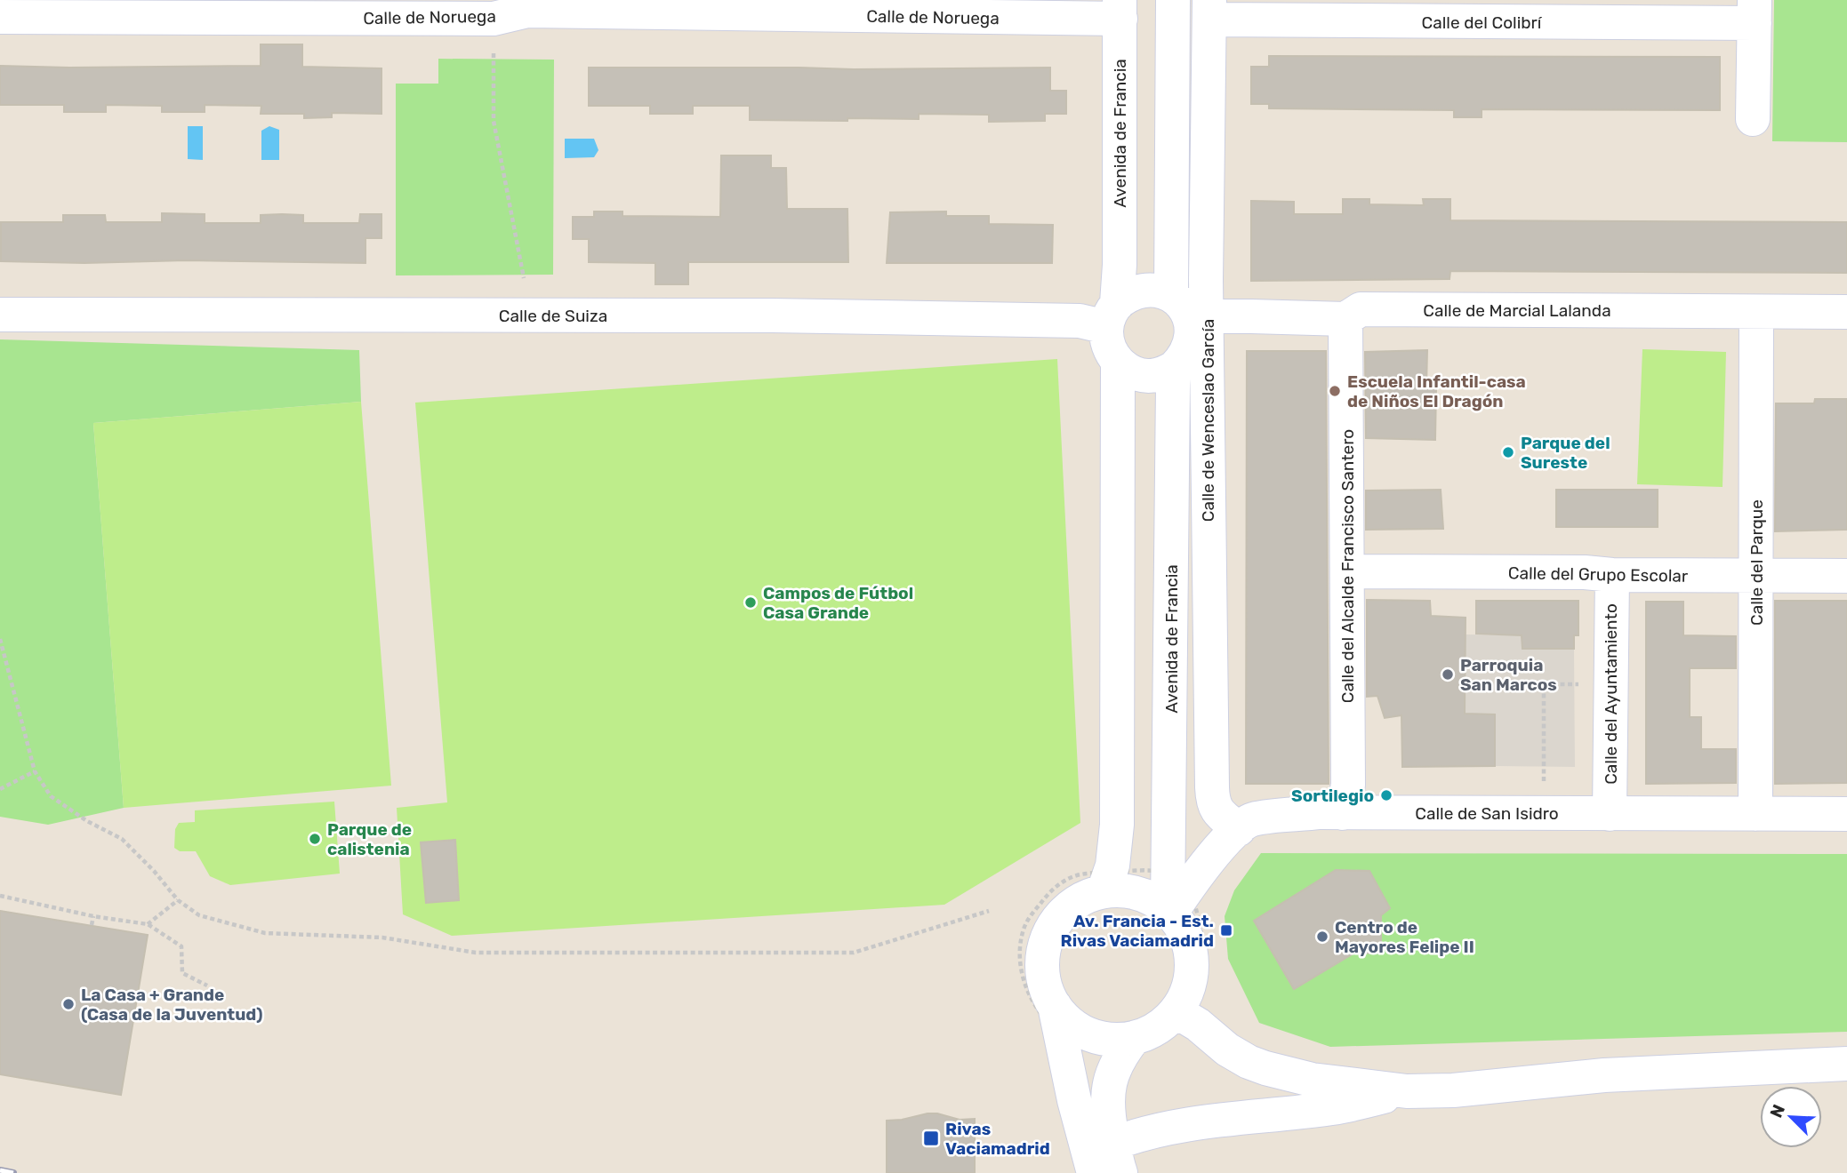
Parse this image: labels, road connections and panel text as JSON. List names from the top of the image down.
{
  "streets": {
    "street": [
      "Calle de Noruega",
      "Calle del Colibrí",
      "Avenida de Francia",
      "Calle de Marcial Lalanda",
      "Calle de Suiza",
      "Calle de Wenceslao García",
      "Calle del Parque",
      "Calle del Alcalde Francisco Santero",
      "Calle del Grupo Escolar",
      "Calle del Ayuntamiento",
      "Calle de San Isidro"
    ]
  },
  "crossings": [
    ["Calle de Noruega", "Avenida de Francia"],
    ["Calle del Colibrí", "Calle de Wenceslao García"],
    ["Avenida de Francia", "Calle de Suiza"],
    ["Avenida de Francia", "Calle de San Isidro"],
    ["Calle de Marcial Lalanda", "Calle de Wenceslao García"],
    ["Calle de Marcial Lalanda", "Calle del Parque"],
    ["Calle de Marcial Lalanda", "Calle del Alcalde Francisco Santero"],
    ["Calle de Wenceslao García", "Calle de San Isidro"],
    ["Calle del Parque", "Calle del Grupo Escolar"],
    ["Calle del Parque", "Calle de San Isidro"],
    ["Calle del Alcalde Francisco Santero", "Calle del Grupo Escolar"],
    ["Calle del Alcalde Francisco Santero", "Calle de San Isidro"],
    ["Calle del Grupo Escolar", "Calle del Ayuntamiento"],
    ["Calle del Ayuntamiento", "Calle de San Isidro"]
  ],
  "places": {
    "other": [
      "Escuela Infantil-casa de Niños El Dragón",
      "Parque del Sureste",
      "Campos de Fútbol Casa Grande",
      "Parroquia San Marcos",
      "Sortilegio",
      "Parque de calistenia",
      "Centro de Mayores Felipe II",
      "La Casa + Grande (Casa de la Juventud)"
    ],
    "transit": ["Av. Francia - Est. Rivas Vaciamadrid", "Rivas Vaciamadrid"]
  },
  "north": "top left"
}
